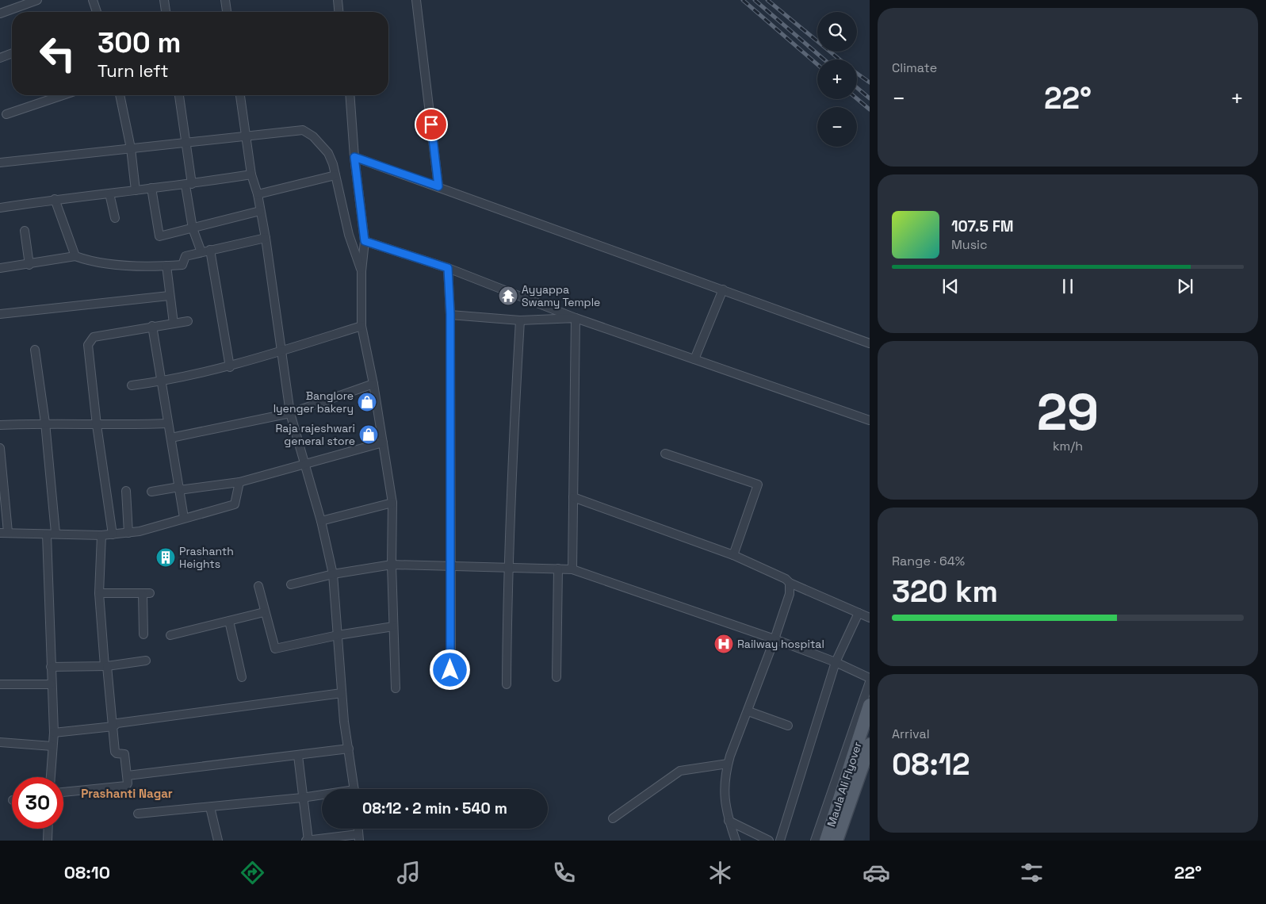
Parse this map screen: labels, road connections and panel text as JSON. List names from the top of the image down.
{
  "streets": {
    "main road": ["Maula Ali Flyover"]
  },
  "districts": ["Prashanti Nagar"],
  "places": {
    "temple": ["Ayyappa Swamy Temple"],
    "shop": ["Banglore Iyenger bakery", "Raja rajeshwari general store"],
    "building": ["Prashanth Heights"],
    "hospital": ["Railway hospital"]
  },
  "page": {
    "tile": [
      "Climate",
      ["29", "km/h"],
      ["Range · 64%", "320 km"],
      ["Arrival", "08:12"]
    ],
    "map_buttons": ["+", "−"],
    "turn": ["300 m", "Turn left"],
    "heat": ["−", "22°", "+"],
    "song": ["107.5 FM", "Music"],
    "limit": "30",
    "trip": "08:12 · 2 min · 540 m",
    "tabs": ["08:10", "22°"]
  }
}
